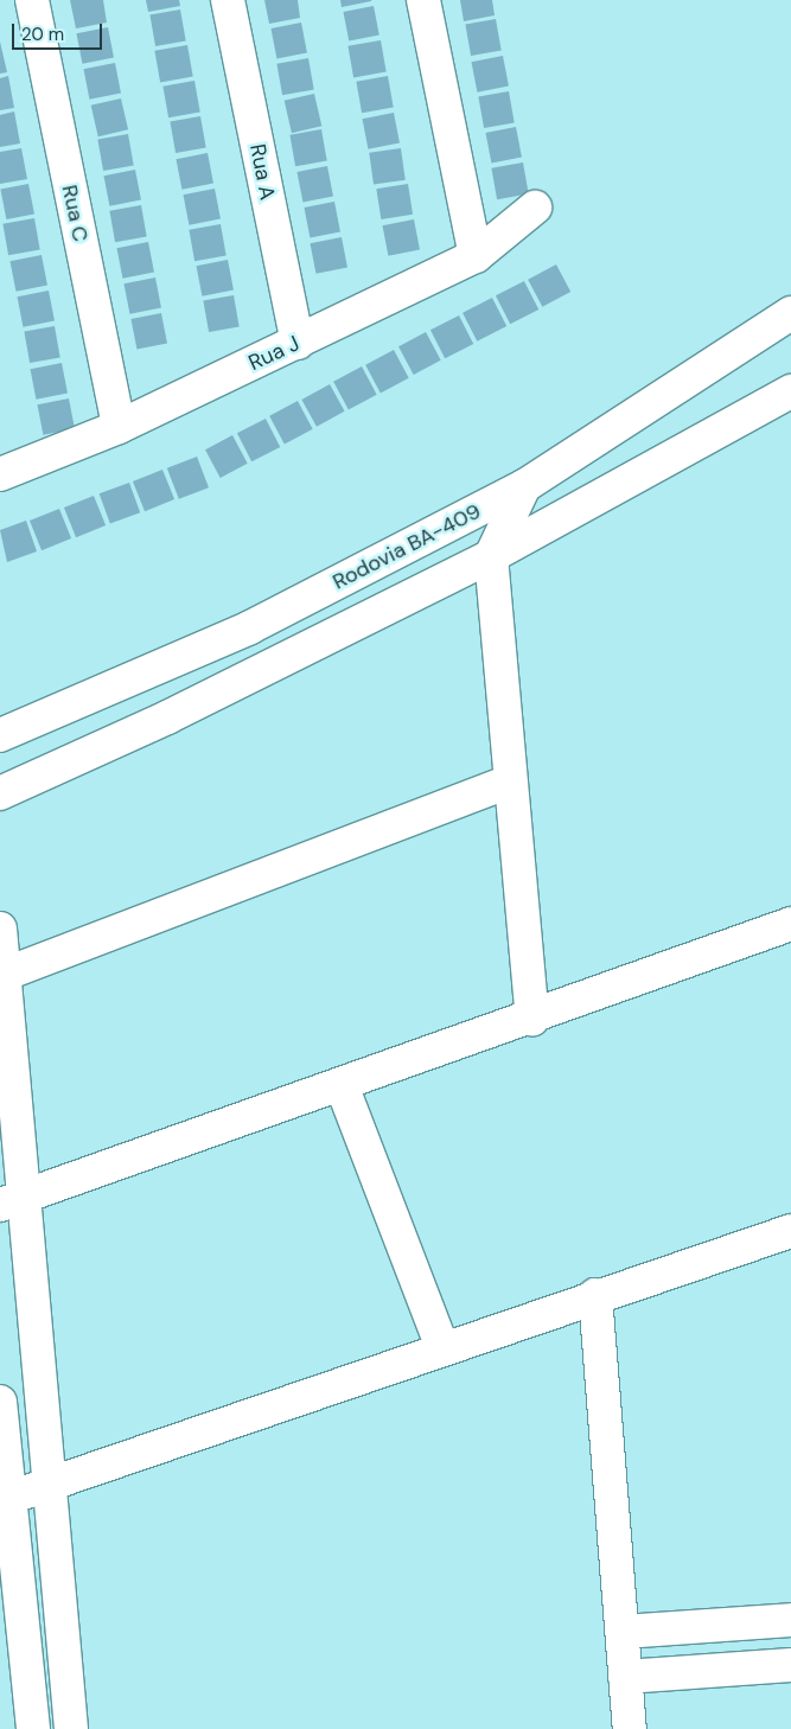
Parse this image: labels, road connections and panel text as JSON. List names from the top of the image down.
{
  "streets": {
    "street": [
      "Rua A",
      "Rua C",
      "Rua J",
      "Rodovia BA-409"
    ]
  },
  "crossings": [
    ["Rua A", "Rua J"],
    ["Rua C", "Rua J"]
  ],
  "scale_bar": "20 m"
}
